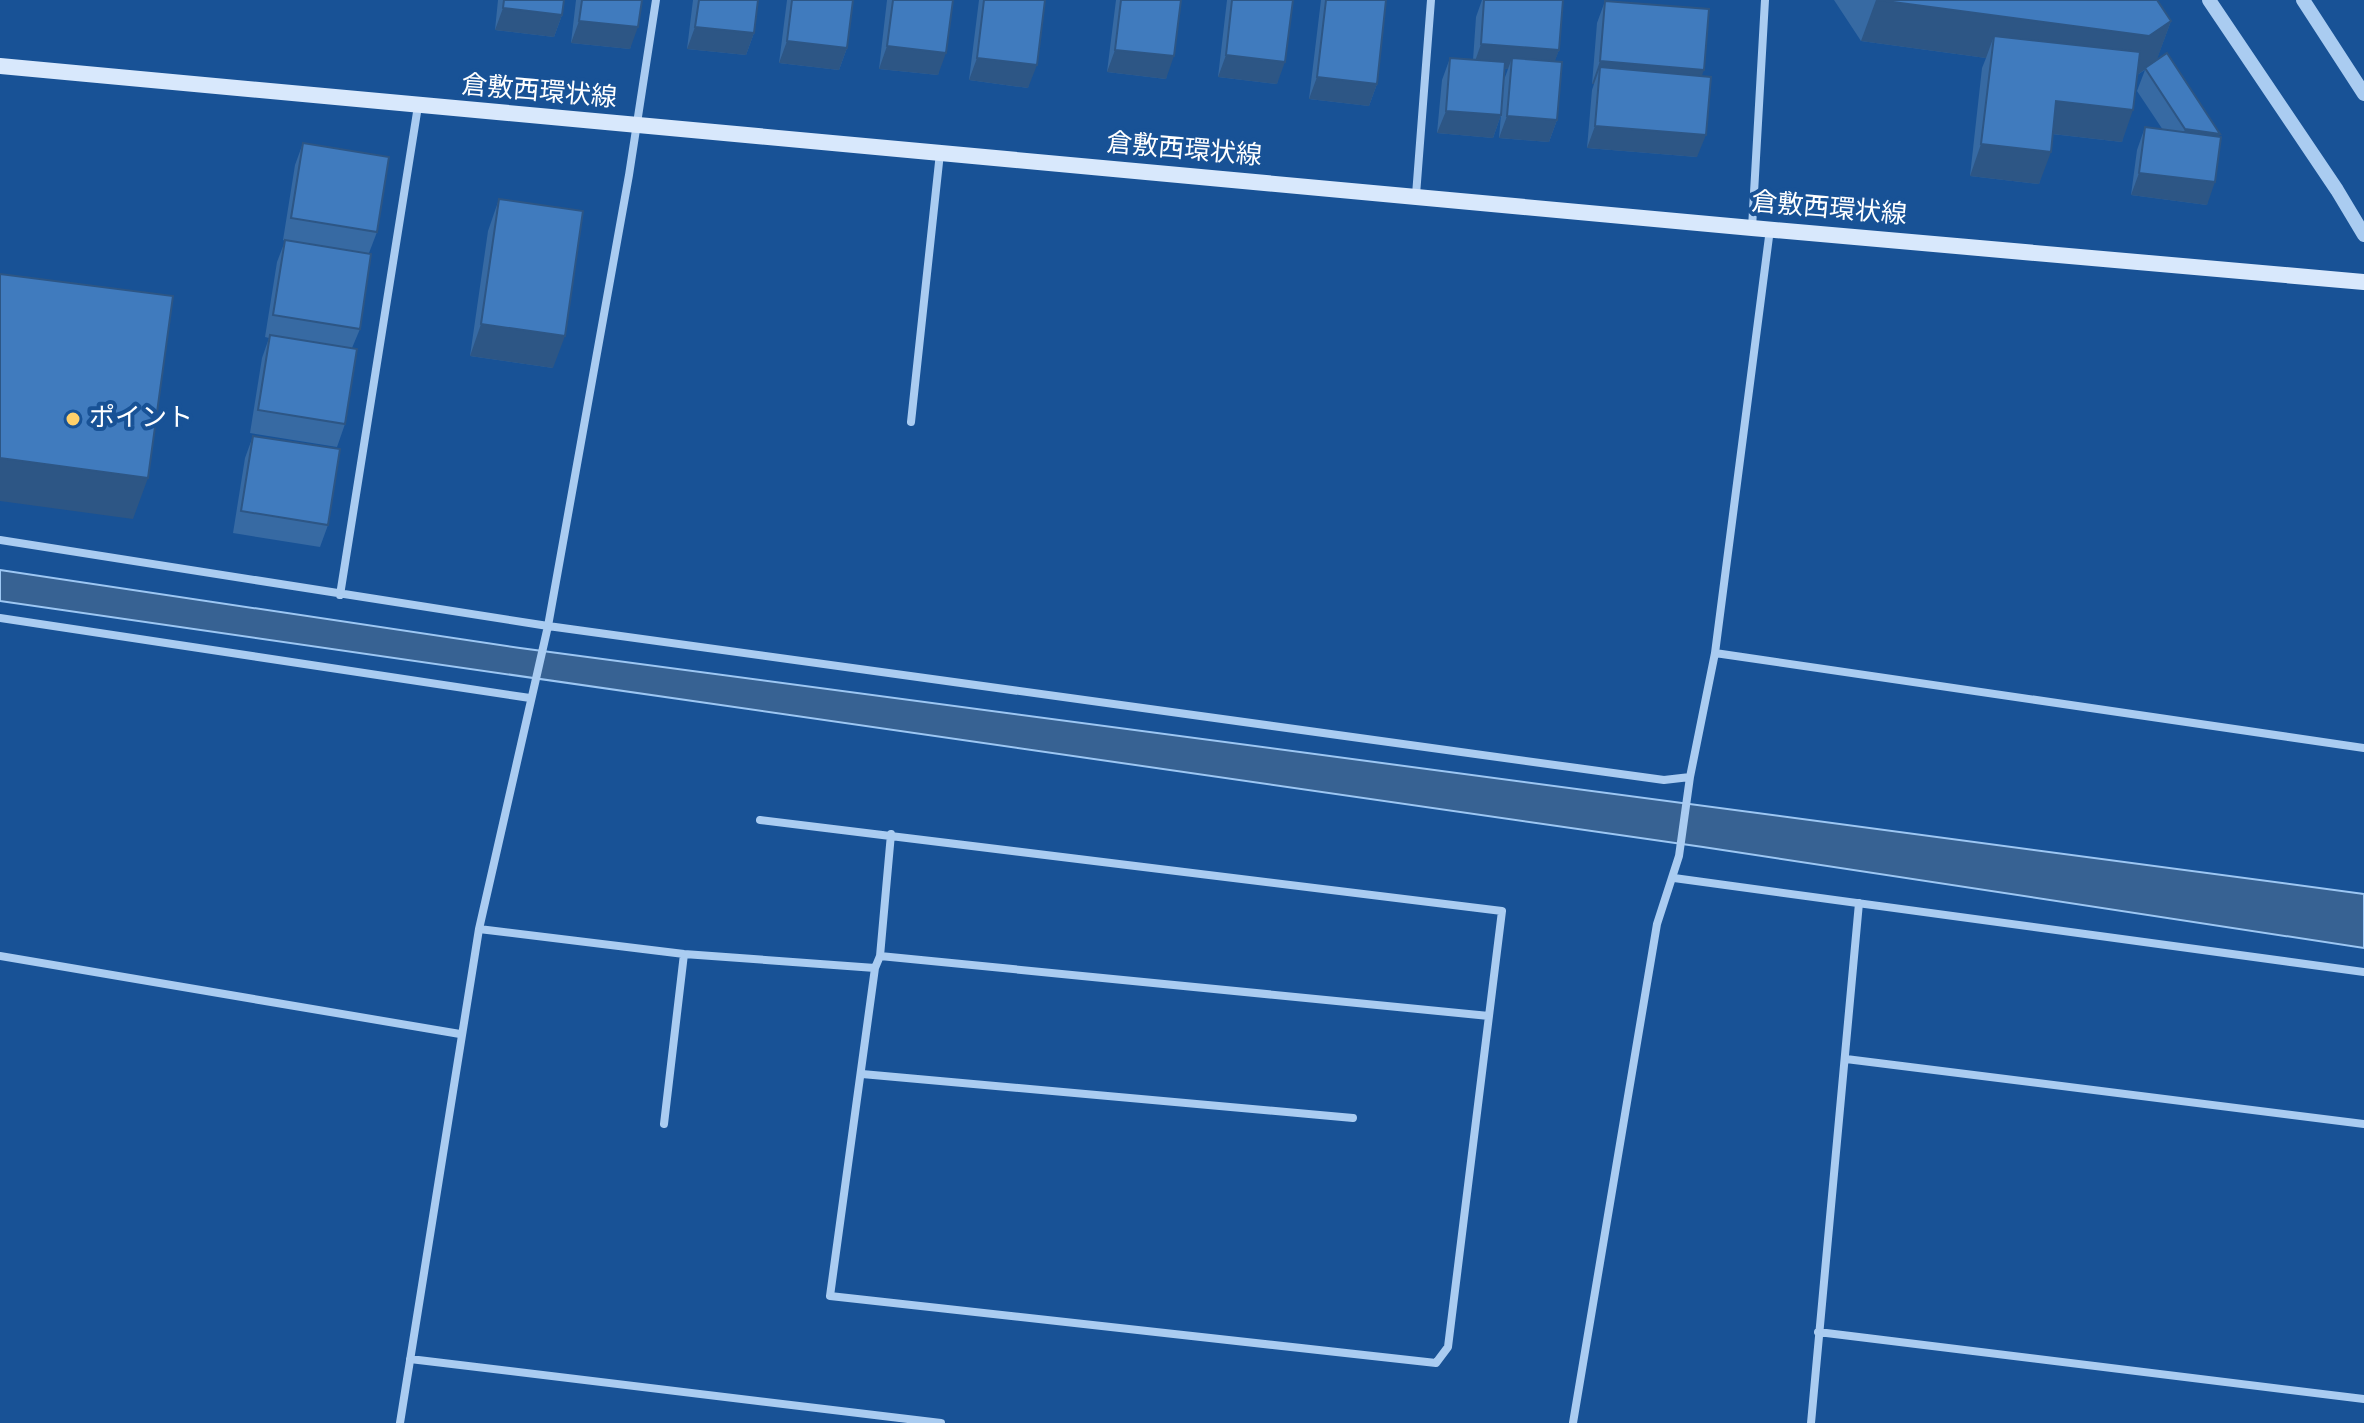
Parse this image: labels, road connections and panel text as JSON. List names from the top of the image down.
{
  "streets": {
    "main road": ["倉敷西環状線"]
  },
  "places": ["ポイント"]
}
